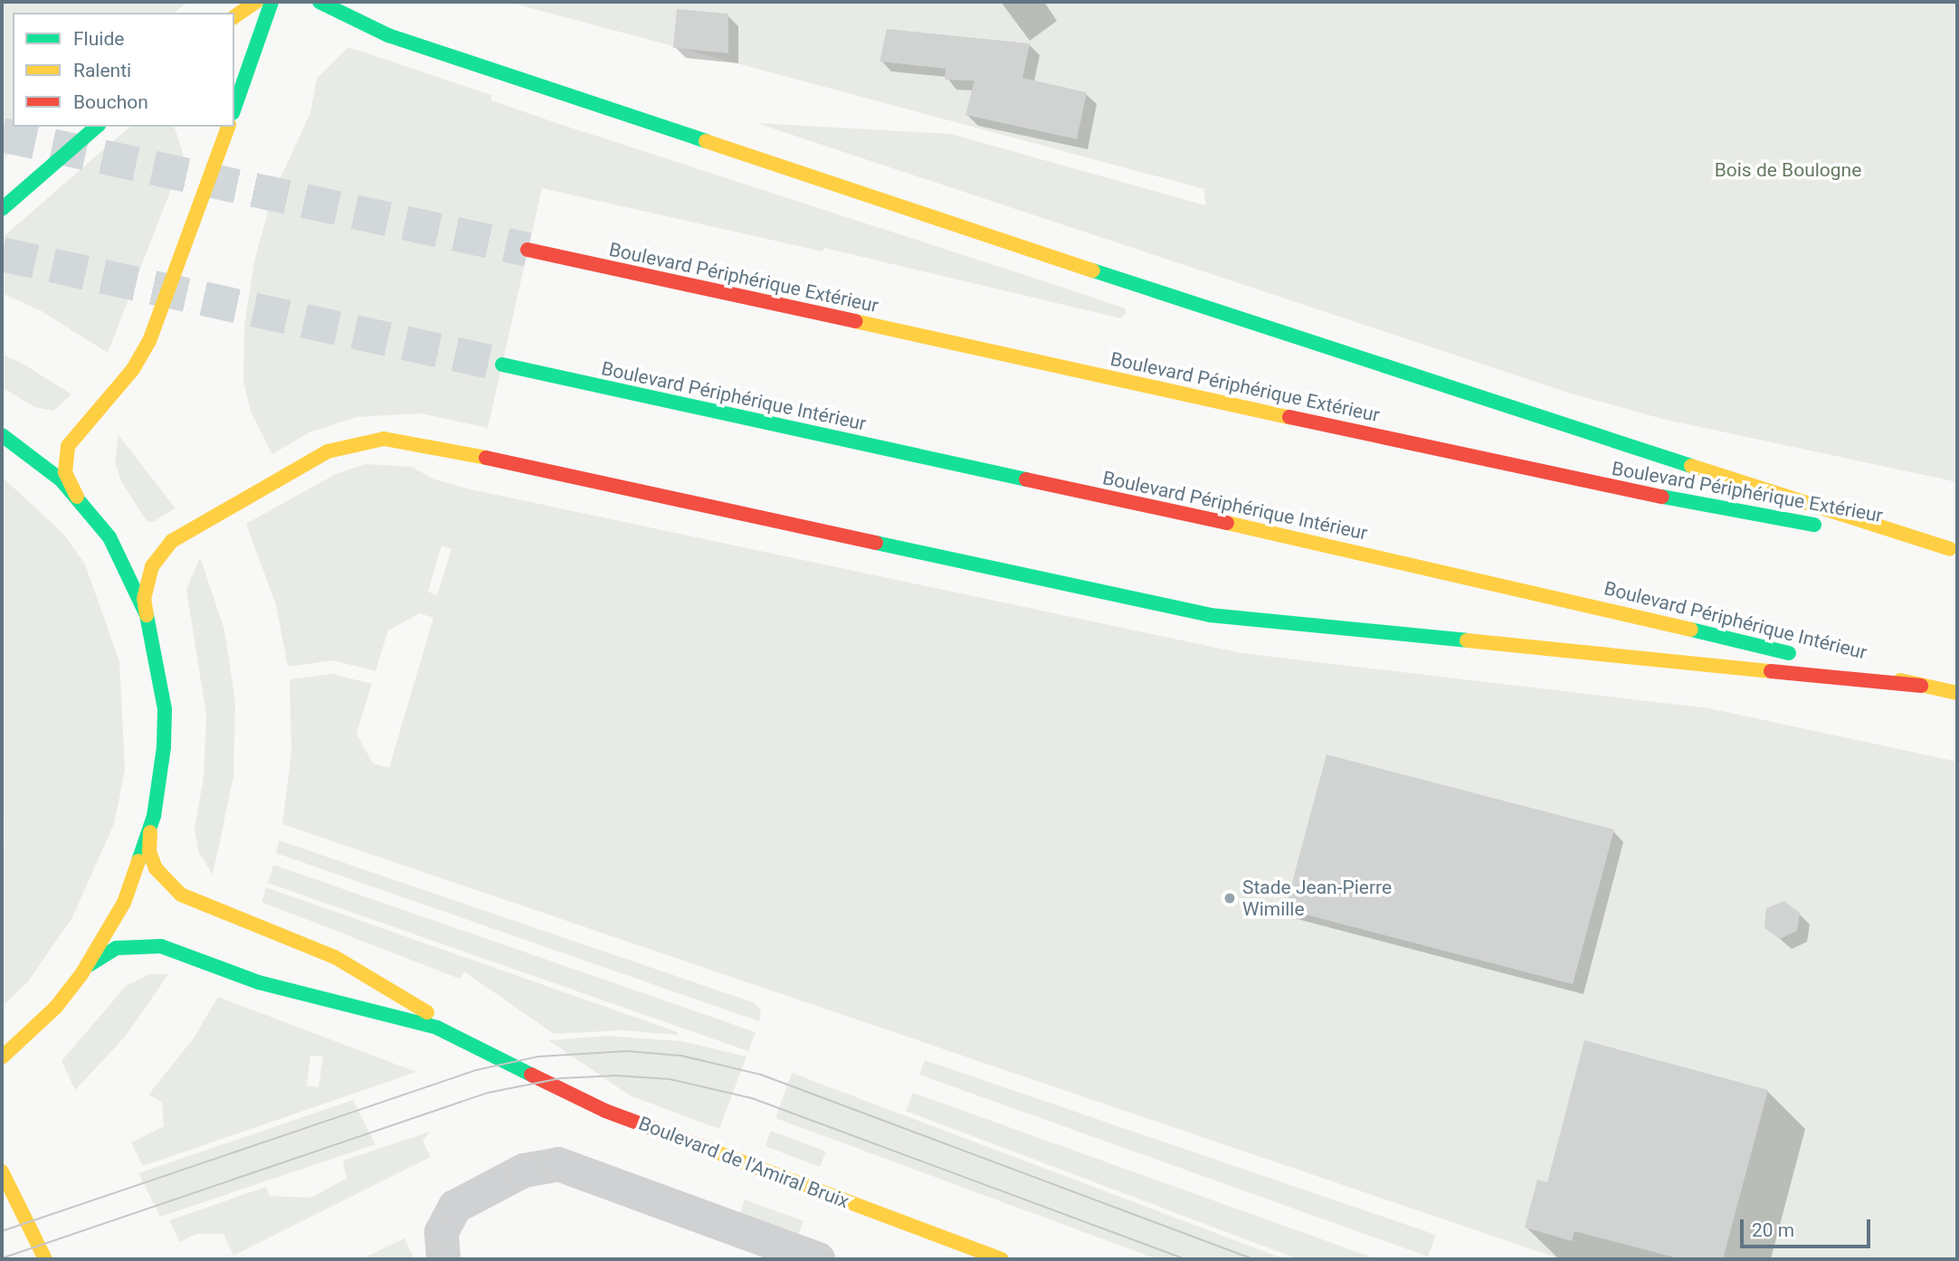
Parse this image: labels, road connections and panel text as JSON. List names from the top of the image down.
{
  "streets": {
    "main road": ["Boulevard Périphérique Extérieur", "Boulevard Périphérique Intérieur", "Boulevard de l'Amiral Bruix"]
  },
  "parks": ["Bois de Boulogne"],
  "places": ["Stade Jean-Pierre Wimille"],
  "legend": ["Fluide", "Ralenti", "Bouchon"],
  "scale_bar": "20 m"
}
